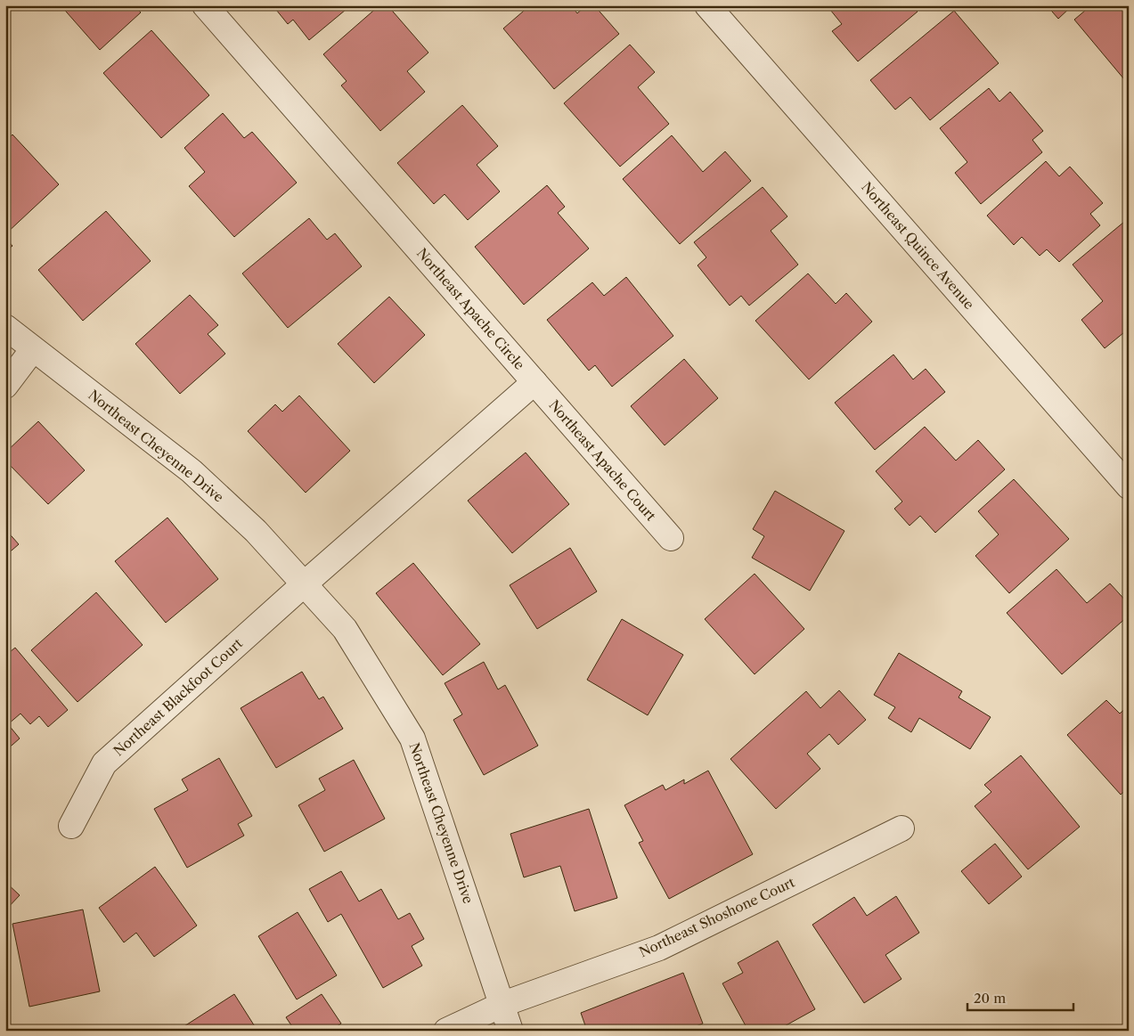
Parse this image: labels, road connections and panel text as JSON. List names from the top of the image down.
{
  "streets": {
    "street": [
      "Northeast Quince Avenue",
      "Northeast Apache Circle",
      "Northeast Cheyenne Drive",
      "Northeast Apache Court",
      "Northeast Blackfoot Court",
      "Northeast Shoshone Court"
    ]
  },
  "crossings": [
    ["Northeast Apache Circle", "Northeast Cheyenne Drive"],
    ["Northeast Apache Circle", "Northeast Apache Court"],
    ["Northeast Apache Circle", "Northeast Blackfoot Court"],
    ["Northeast Cheyenne Drive", "Northeast Blackfoot Court"],
    ["Northeast Cheyenne Drive", "Northeast Shoshone Court"]
  ],
  "scale_bar": "20 m"
}
